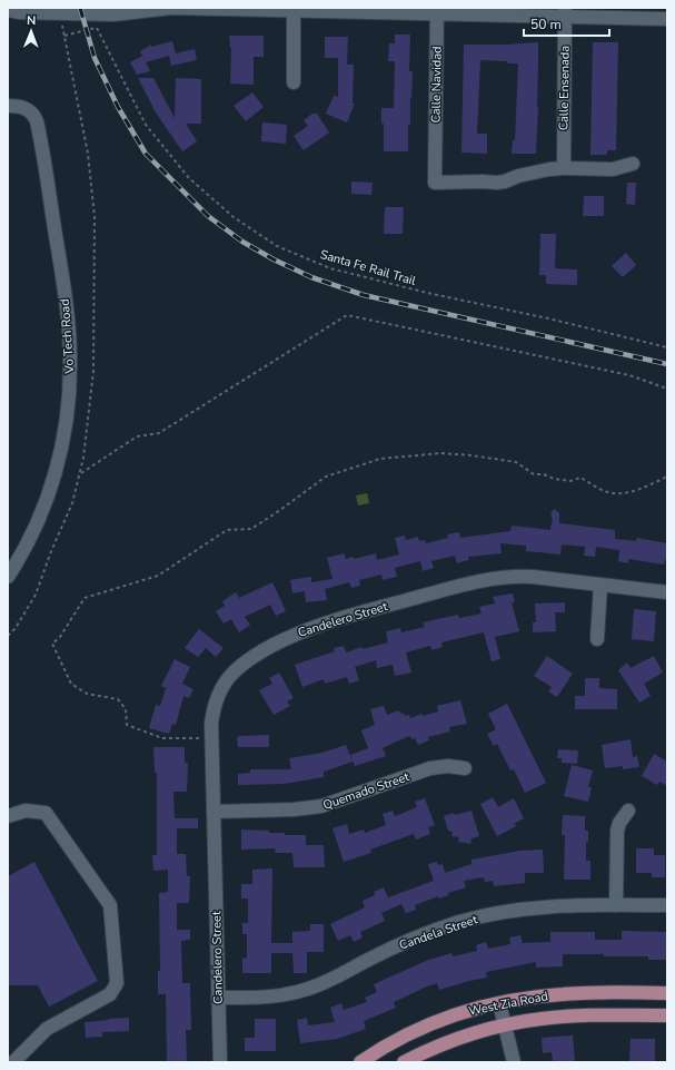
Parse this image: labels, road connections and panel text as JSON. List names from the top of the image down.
{
  "streets": {
    "main road": ["West Zia Road"],
    "street": [
      "Calle Navidad",
      "Calle Ensenada",
      "Vo Tech Road",
      "Candelero Street",
      "Quemado Street",
      "Candela Street"
    ],
    "path": ["Santa Fe Rail Trail"]
  },
  "crossings": [
    ["Calle Navidad", "Calle Ensenada"],
    ["Candelero Street", "Quemado Street"],
    ["Candelero Street", "Candela Street"]
  ],
  "scale_bar": "50 m",
  "north": "top"
}
